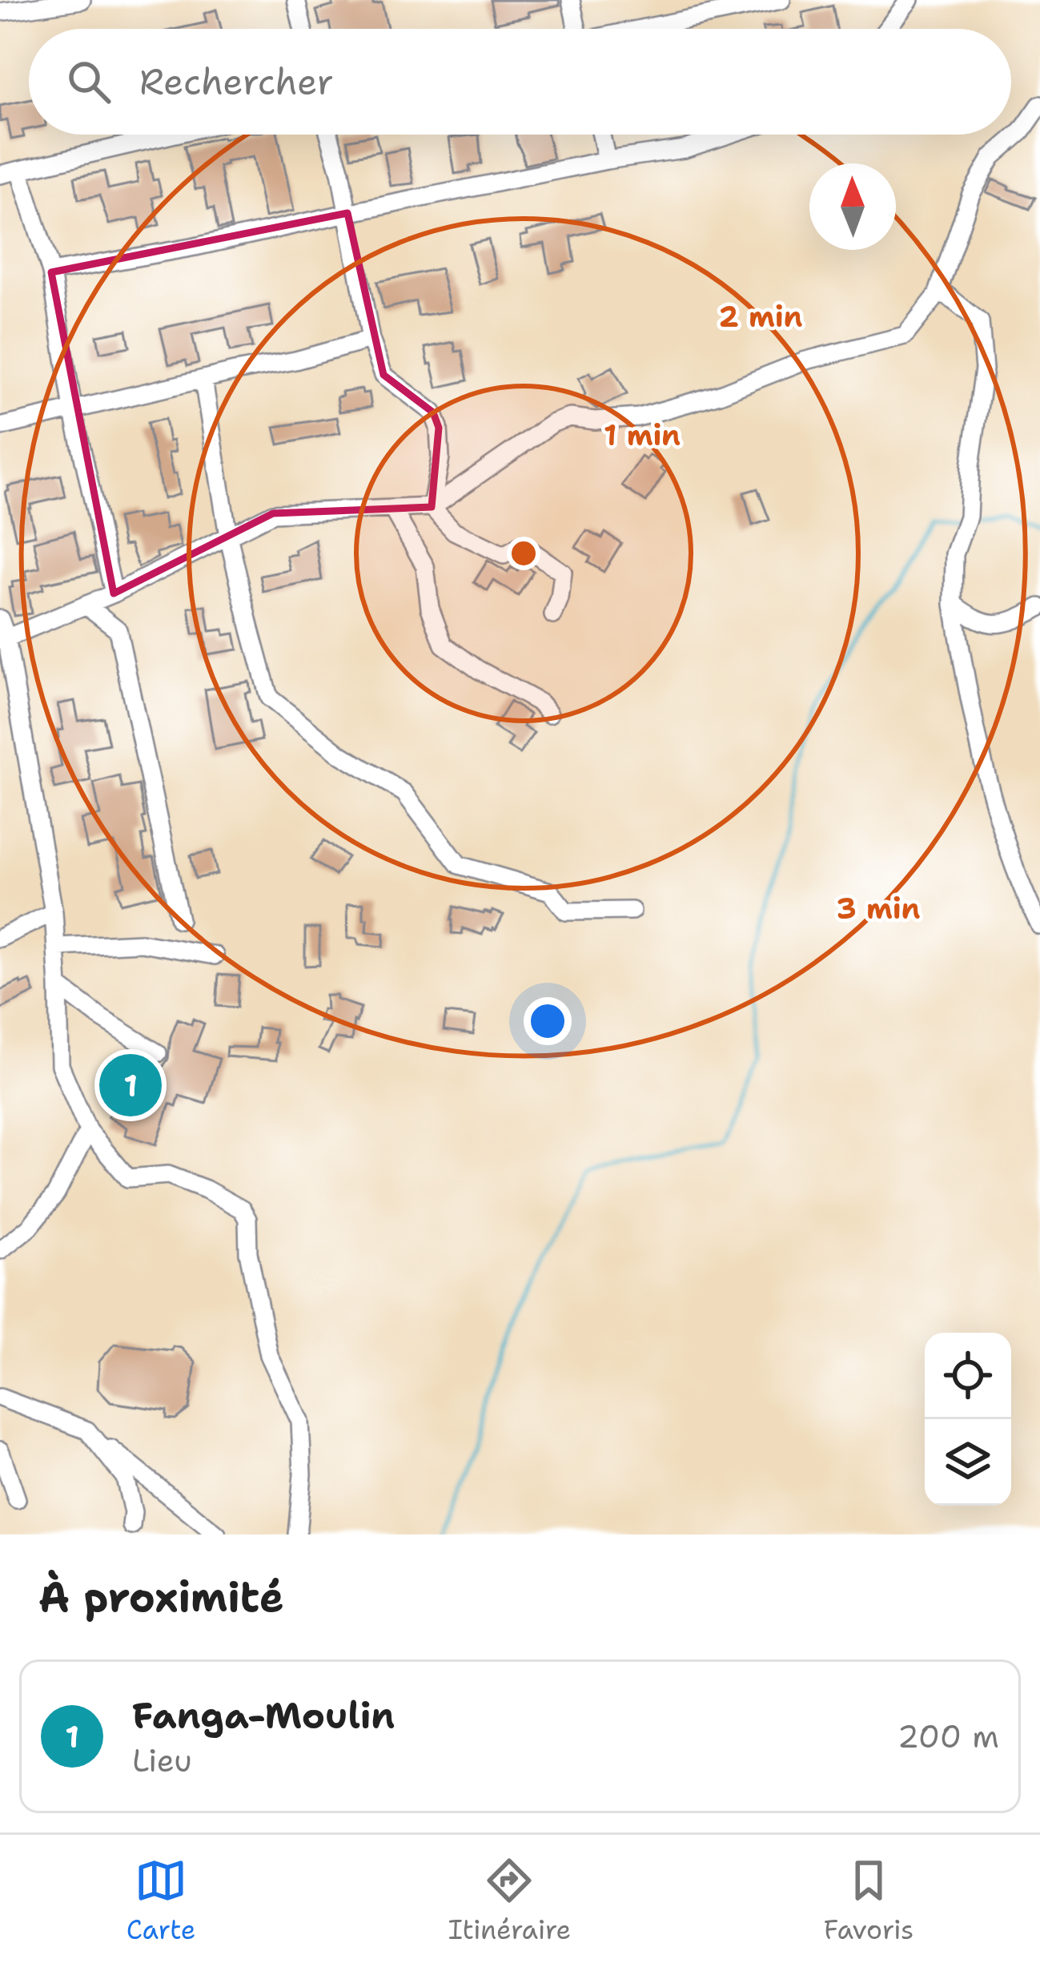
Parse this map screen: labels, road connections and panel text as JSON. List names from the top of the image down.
{
  "north": "top",
  "page": {
    "search": "Rechercher",
    "pins": "1",
    "heading": "À proximité",
    "list": [
      {
        "mark": "1",
        "name": "Fanga-Moulin",
        "note": "Lieu",
        "value": "200 m"
      }
    ],
    "nav": ["Carte", "Itinéraire", "Favoris"]
  },
  "rings": ["2 min", "1 min", "3 min"]
}
